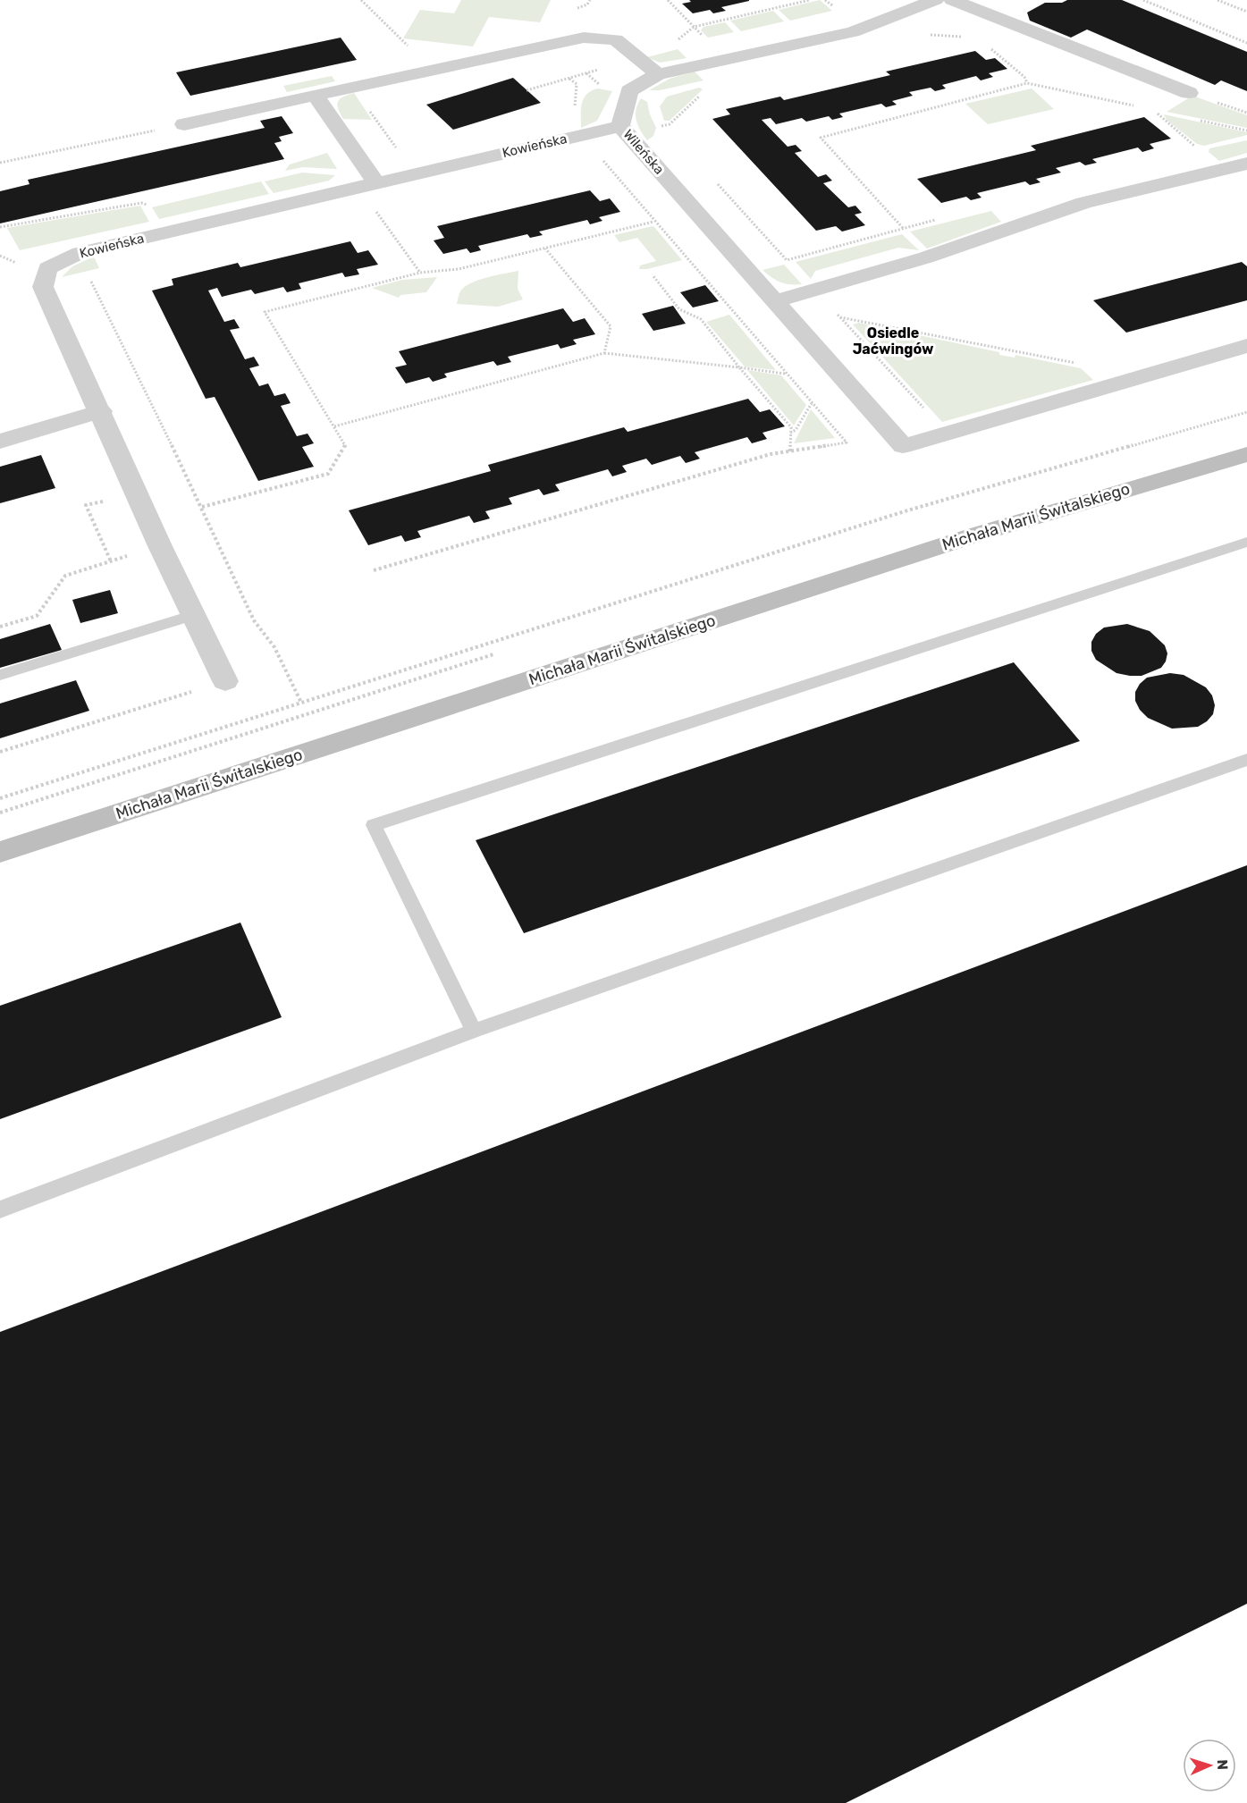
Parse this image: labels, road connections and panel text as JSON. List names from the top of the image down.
{
  "streets": {
    "main road": ["Michała Marii Świtalskiego"],
    "street": ["Kowieńska", "Wileńska"]
  },
  "crossings": [
    ["Kowieńska", "Wileńska"]
  ],
  "districts": ["Osiedle Jaćwingów"],
  "north": "right"
}
